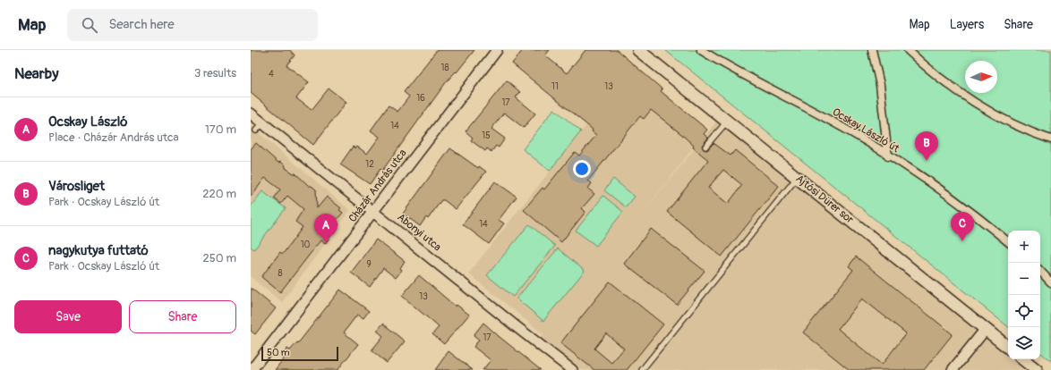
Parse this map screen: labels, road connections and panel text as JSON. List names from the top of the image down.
{
  "streets": {
    "street": [
      "Ocskay László út",
      "Cházár András utca",
      "Ajtósi Dürer sor",
      "Abonyi utca"
    ]
  },
  "crossings": [
    ["Cházár András utca", "Abonyi utca"]
  ],
  "house_numbers": [
    "18",
    "4",
    "11",
    "13",
    "16",
    "17",
    "14",
    "15",
    "12",
    "14",
    "10",
    "9",
    "8",
    "13",
    "17"
  ],
  "scale_bar": "50 m",
  "north": "right",
  "page": {
    "header": "Map",
    "search": "Search here",
    "nav": ["Map", "Layers", "Share"],
    "heading": ["Nearby", "3 results"],
    "list": [
      {
        "mark": "A",
        "name": "Ocskay László",
        "note": "Place · Cházár András utca",
        "value": "170 m"
      },
      {
        "mark": "B",
        "name": "Városliget",
        "note": "Park · Ocskay László út",
        "value": "220 m"
      },
      {
        "mark": "C",
        "name": "nagykutya futtató",
        "note": "Park · Ocskay László út",
        "value": "250 m"
      }
    ],
    "pins": ["B", "C", "A"],
    "map_buttons": ["+", "−"],
    "buttons": ["Save", "Share"],
    "scale": "50 m"
  }
}
